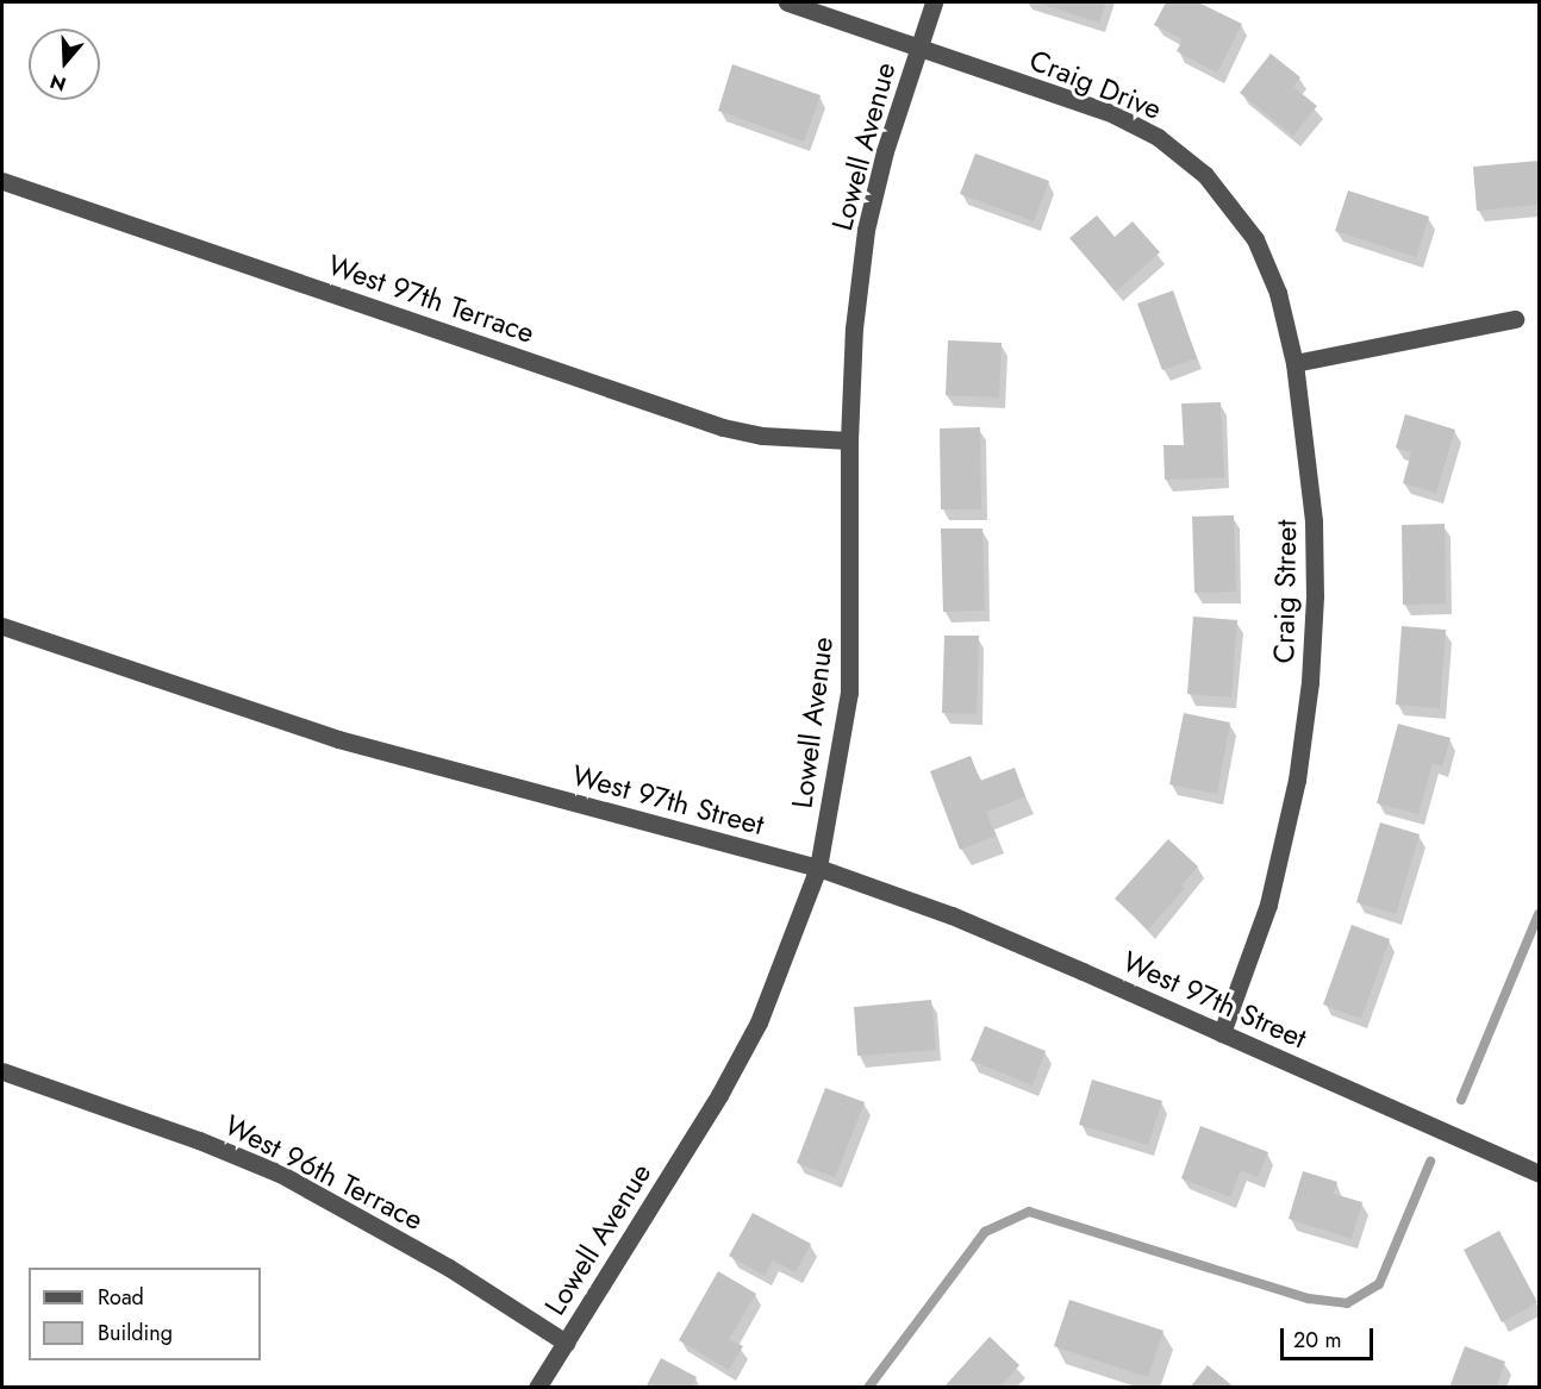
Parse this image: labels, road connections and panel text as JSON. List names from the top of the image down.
{
  "streets": {
    "street": [
      "Craig Drive",
      "Lowell Avenue",
      "West 97th Terrace",
      "Craig Street",
      "West 97th Street",
      "West 96th Terrace"
    ]
  },
  "crossings": [
    ["Craig Drive", "Lowell Avenue"],
    ["Craig Drive", "Craig Street"],
    ["Lowell Avenue", "West 97th Terrace"],
    ["Lowell Avenue", "West 97th Street"],
    ["Lowell Avenue", "West 96th Terrace"],
    ["Craig Street", "West 97th Street"]
  ],
  "legend": ["Road", "Building"],
  "scale_bar": "20 m",
  "north": "bottom"
}
